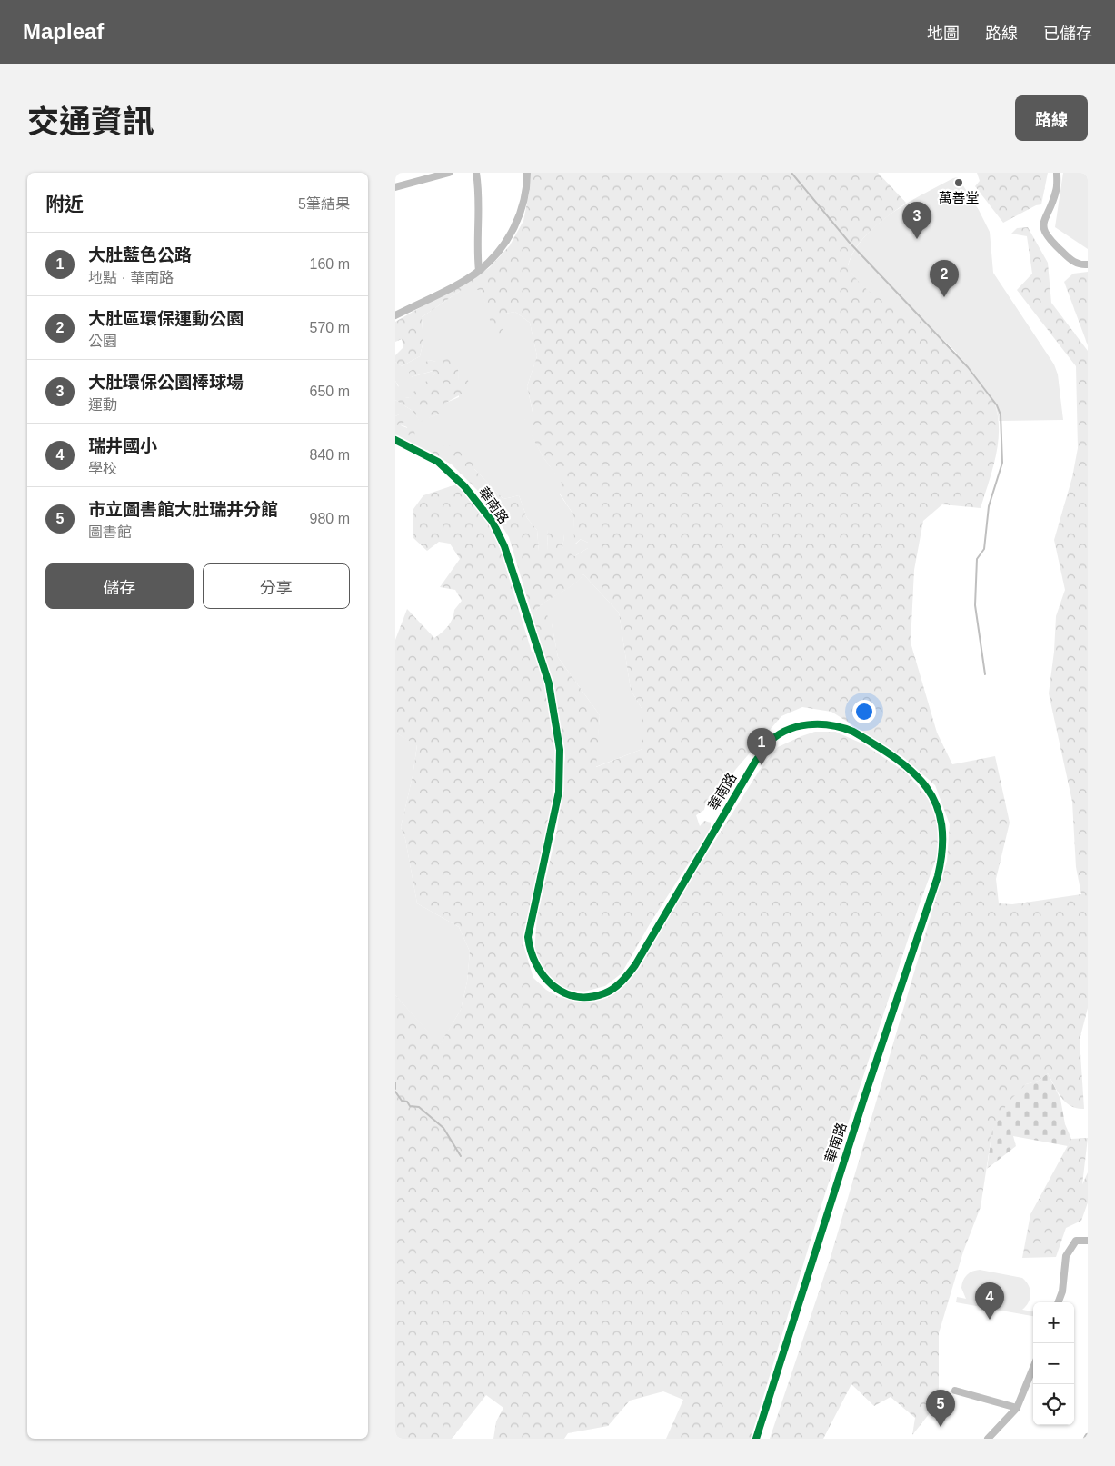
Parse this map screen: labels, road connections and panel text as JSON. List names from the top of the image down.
{
  "streets": {
    "street": ["華南路"]
  },
  "places": ["萬善堂"],
  "page": {
    "header": "Mapleaf",
    "nav": ["地圖", "路線", "已儲存"],
    "title": "交通資訊",
    "buttons": [
      "路線",
      ["儲存", "分享"]
    ],
    "heading": ["附近", "5筆結果"],
    "pins": [
      "3",
      "2",
      "1",
      "4",
      "5"
    ],
    "list": [
      {
        "mark": "1",
        "name": "大肚藍色公路",
        "note": "地點 · 華南路",
        "value": "160 m"
      },
      {
        "mark": "2",
        "name": "大肚區環保運動公園",
        "note": "公園",
        "value": "570 m"
      },
      {
        "mark": "3",
        "name": "大肚環保公園棒球場",
        "note": "運動",
        "value": "650 m"
      },
      {
        "mark": "4",
        "name": "瑞井國小",
        "note": "學校",
        "value": "840 m"
      },
      {
        "mark": "5",
        "name": "市立圖書館大肚瑞井分館",
        "note": "圖書館",
        "value": "980 m"
      }
    ],
    "map_buttons": ["+", "−"]
  }
}
